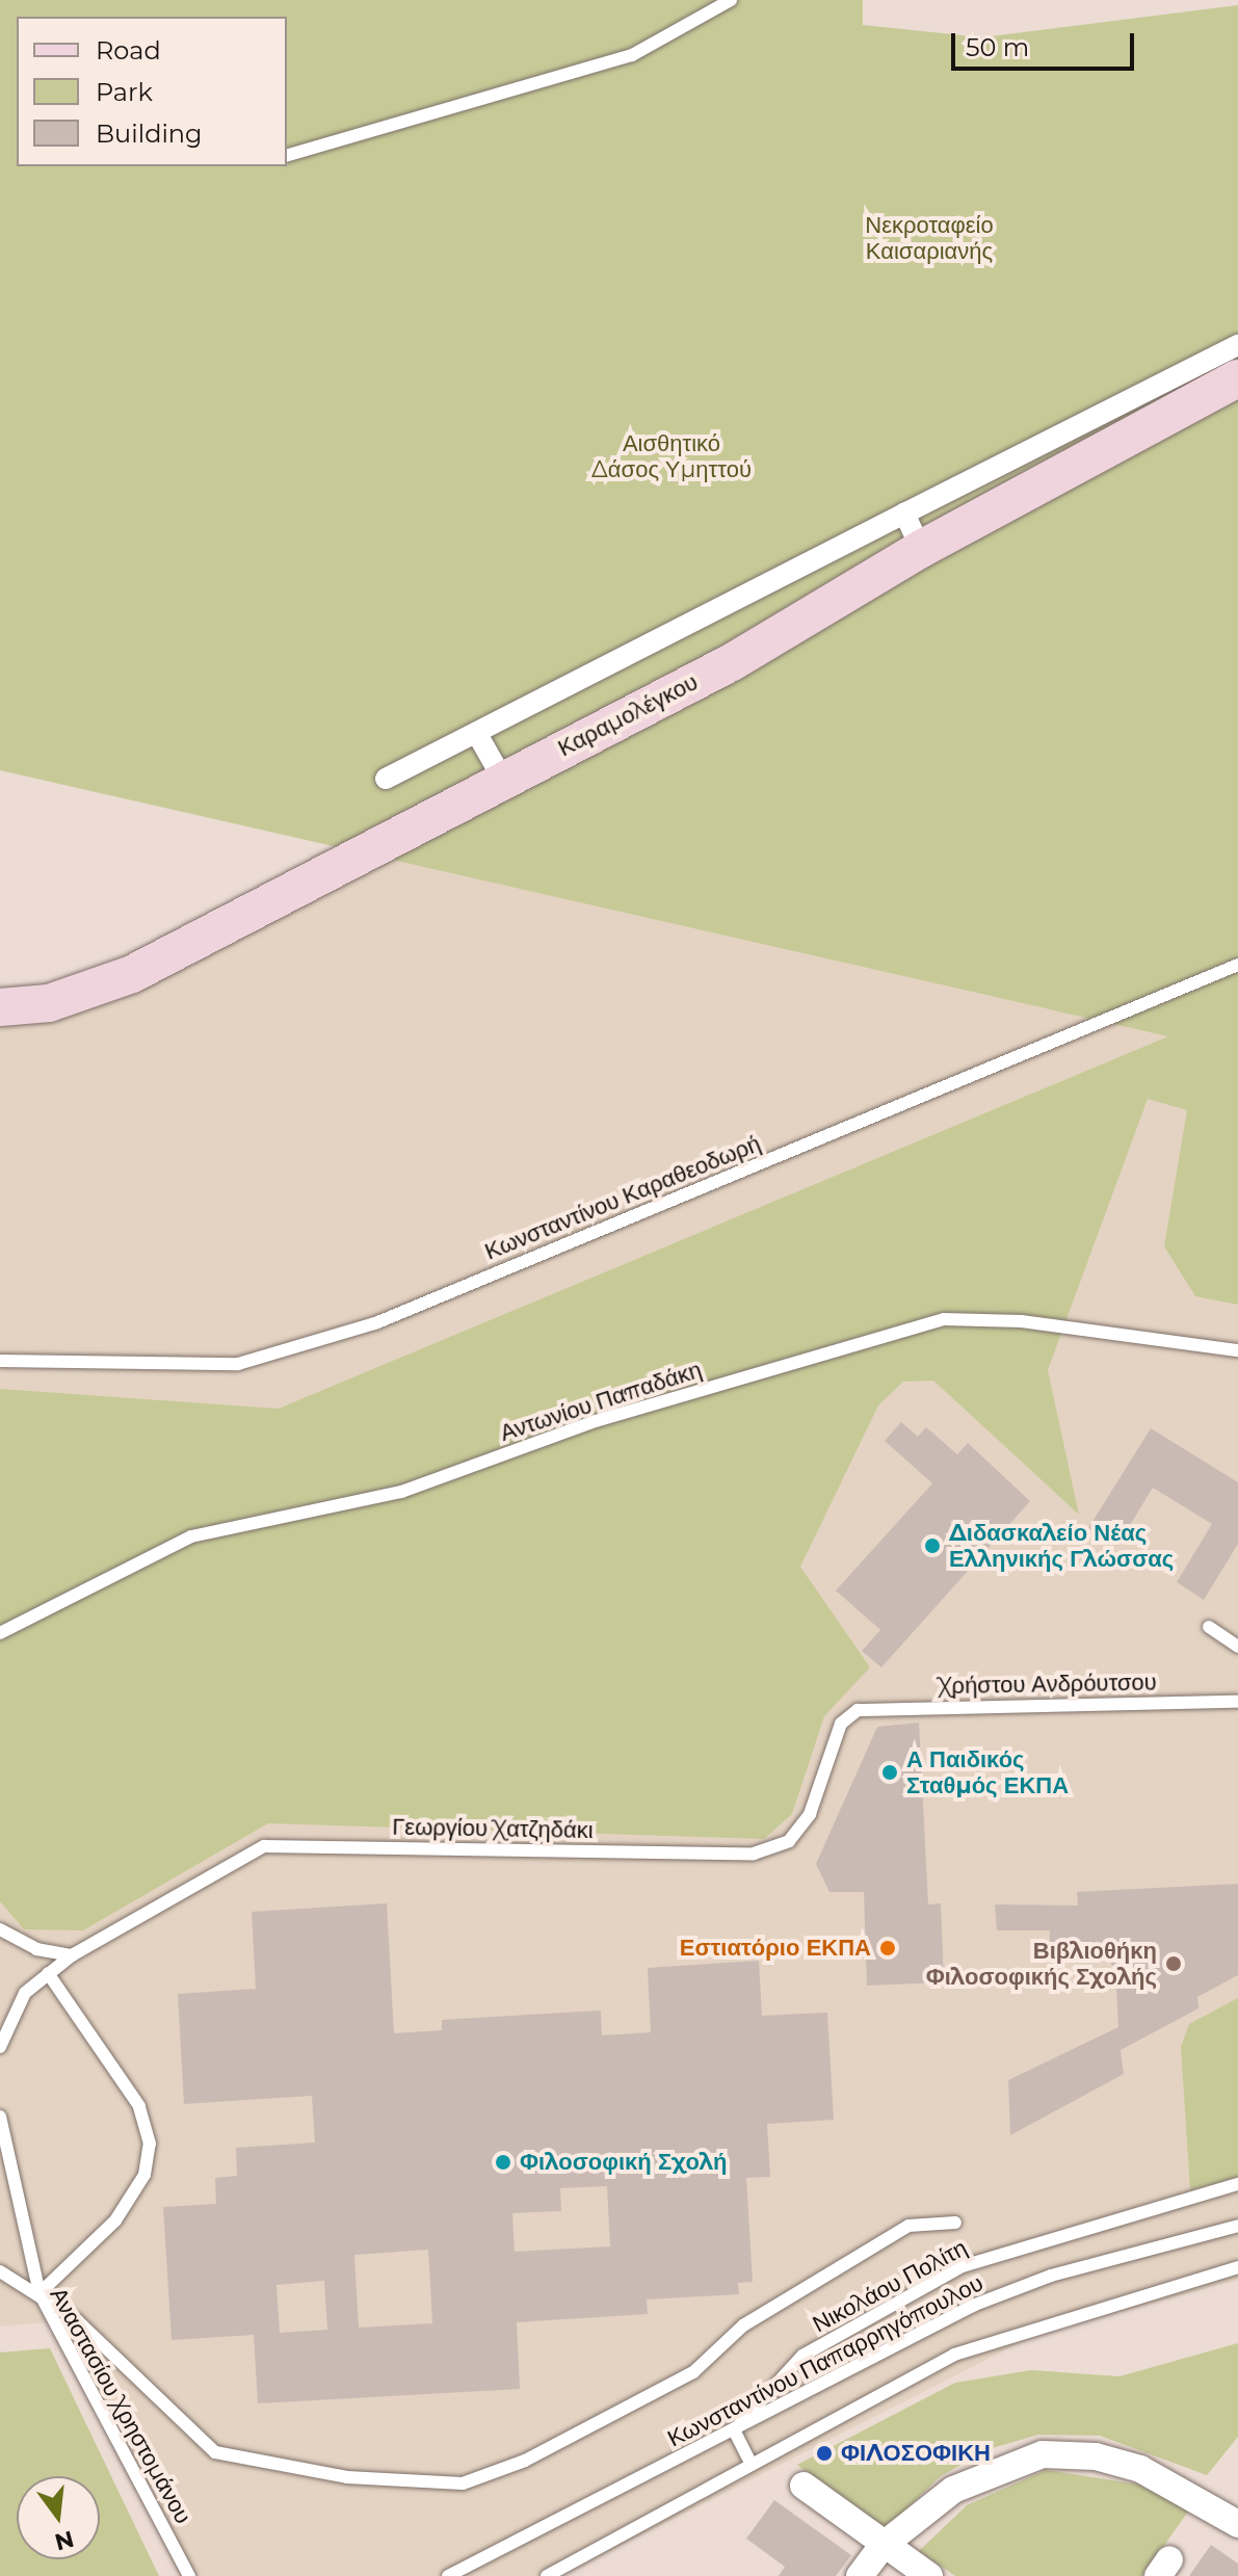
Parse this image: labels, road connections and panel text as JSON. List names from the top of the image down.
{
  "streets": {
    "main road": ["Καραμολέγκου"],
    "lane": [
      "Κωνσταντίνου Καραθεοδωρή",
      "Αντωνίου Παπαδάκη",
      "Χρήστου Ανδρόυτσου",
      "Γεωργίου Χατζηδάκι",
      "Νικολάου Πολίτη",
      "Κωνσταντίνου Παπαρρηγόπουλου",
      "Αναστασίου Χρηστομάνου"
    ]
  },
  "crossings": [
    ["Χρήστου Ανδρόυτσου", "Γεωργίου Χατζηδάκι"],
    ["Νικολάου Πολίτη", "Κωνσταντίνου Παπαρρηγόπουλου"]
  ],
  "parks": ["Νεκροταφείο Καισαριανής", "Αισθητικό Δάσος Υμηττού"],
  "places": [
    "Διδασκαλείο Νέας Ελληνικής Γλώσσας",
    "Α Παιδικός Σταθμός ΕΚΠΑ",
    "Εστιατόριο ΕΚΠΑ",
    "Βιβλιοθήκη Φιλοσοφικής Σχολής",
    "Φιλοσοφική Σχολή",
    "ΦΙΛΟΣΟΦΙΚΗ"
  ],
  "legend": ["Road", "Park", "Building"],
  "scale_bar": "50 m",
  "north": "bottom"
}
